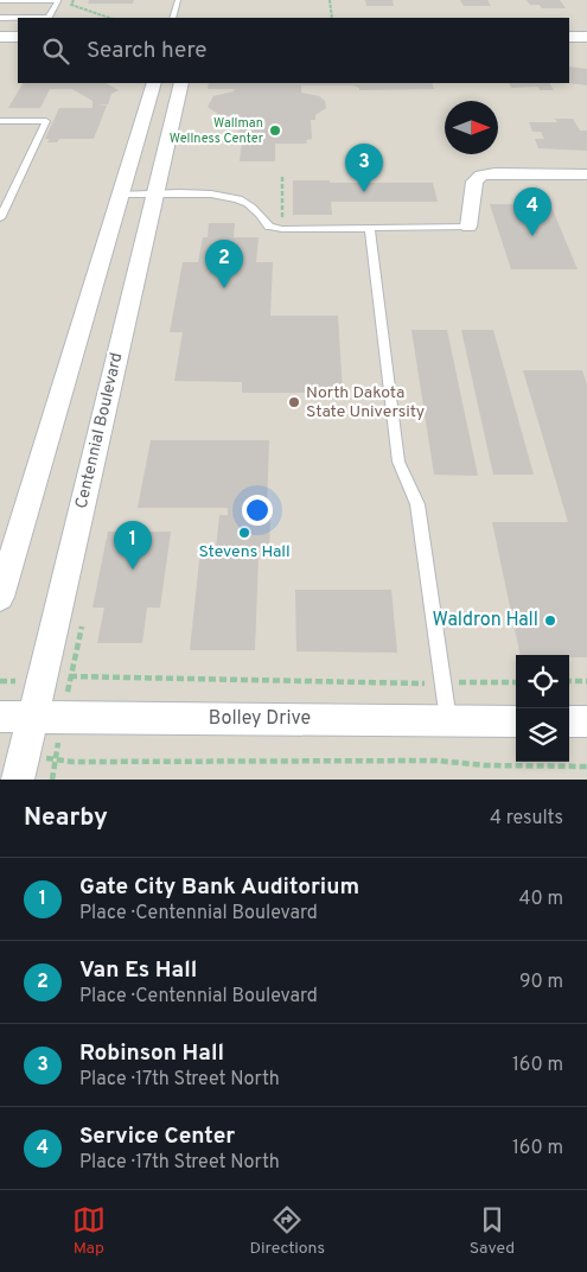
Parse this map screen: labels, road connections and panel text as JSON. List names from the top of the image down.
{
  "streets": {
    "street": ["Centennial Boulevard", "Bolley Drive"]
  },
  "crossings": [
    ["Centennial Boulevard", "Bolley Drive"]
  ],
  "places": [
    "Wallman Wellness Center",
    "North Dakota State University",
    "Stevens Hall",
    "Waldron Hall"
  ],
  "north": "right",
  "page": {
    "search": "Search here",
    "pins": [
      "3",
      "4",
      "2",
      "1"
    ],
    "heading": ["Nearby", "4 results"],
    "list": [
      {
        "mark": "1",
        "name": "Gate City Bank Auditorium",
        "note": "Place · Centennial Boulevard",
        "value": "40 m"
      },
      {
        "mark": "2",
        "name": "Van Es Hall",
        "note": "Place · Centennial Boulevard",
        "value": "90 m"
      },
      {
        "mark": "3",
        "name": "Robinson Hall",
        "note": "Place · 17th Street North",
        "value": "160 m"
      },
      {
        "mark": "4",
        "name": "Service Center",
        "note": "Place · 17th Street North",
        "value": "160 m"
      }
    ],
    "nav": ["Map", "Directions", "Saved"]
  }
}
